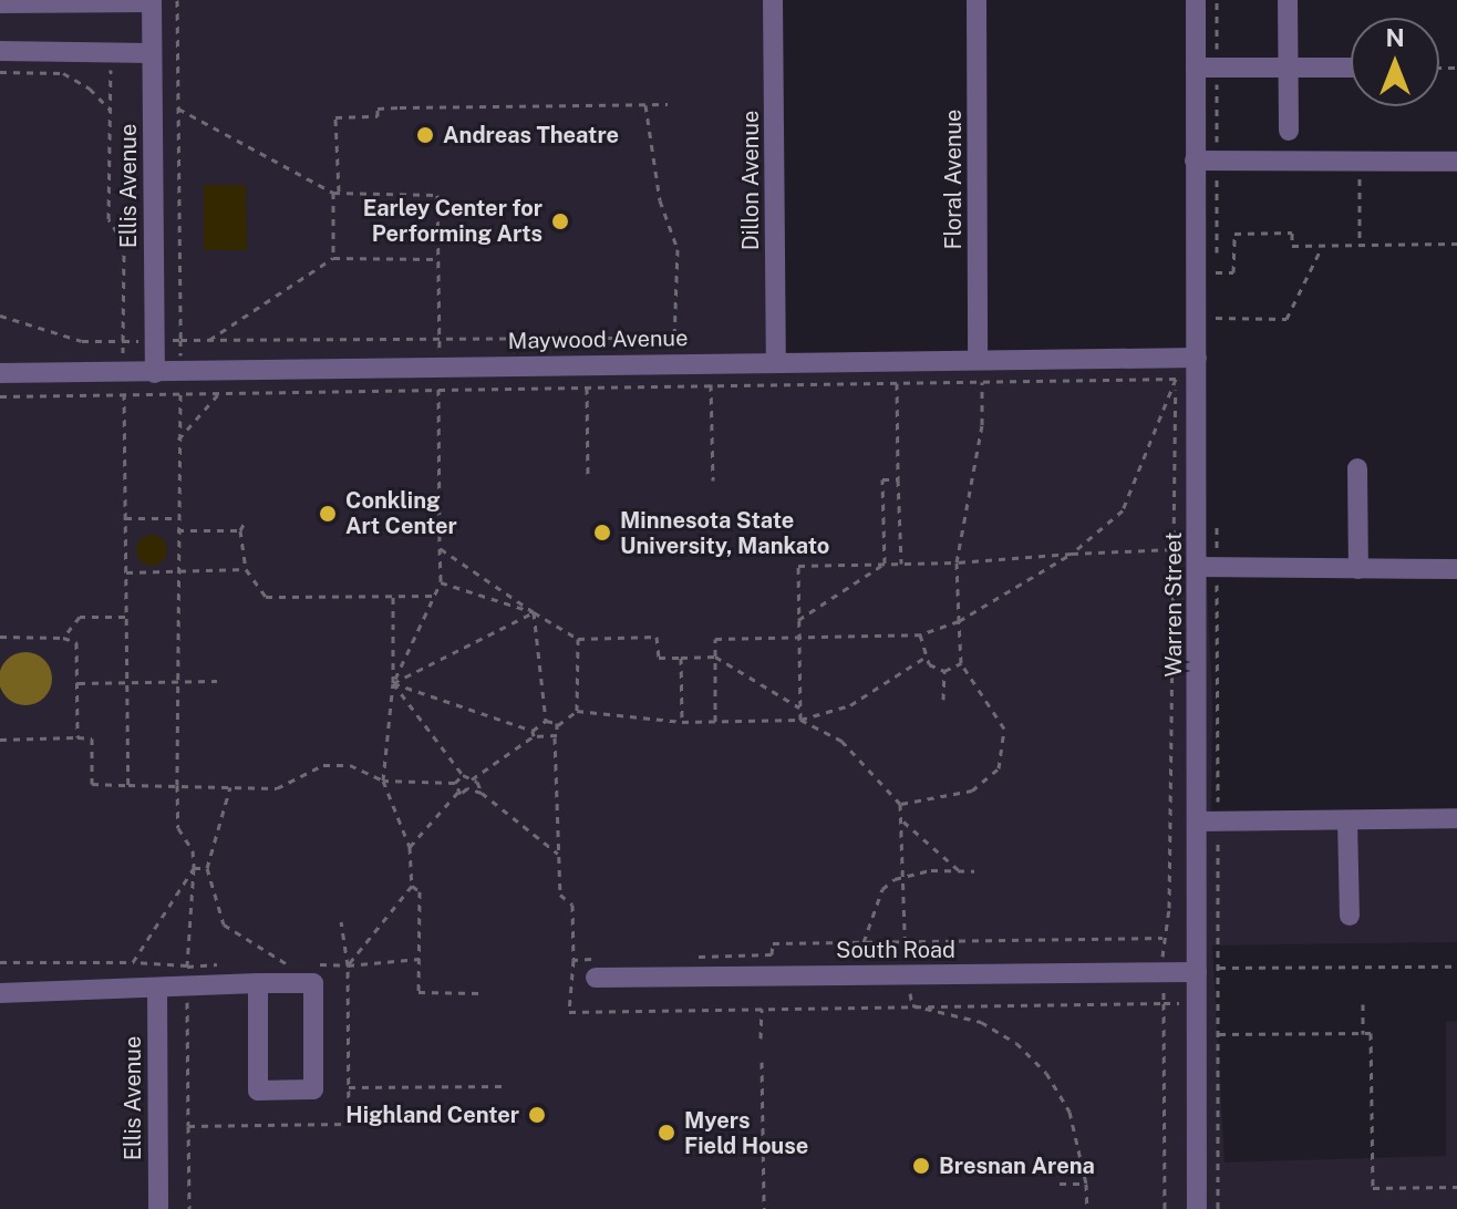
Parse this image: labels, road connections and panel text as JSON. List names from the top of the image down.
{
  "streets": {
    "street": [
      "Floral Avenue",
      "Dillon Avenue",
      "Ellis Avenue",
      "Maywood Avenue",
      "Warren Street",
      "South Road"
    ]
  },
  "crossings": [
    ["Floral Avenue", "Maywood Avenue"],
    ["Dillon Avenue", "Maywood Avenue"],
    ["Ellis Avenue", "Maywood Avenue"],
    ["Maywood Avenue", "Warren Street"],
    ["Warren Street", "South Road"]
  ],
  "places": [
    "Andreas Theatre",
    "Earley Center for Performing Arts",
    "Conkling Art Center",
    "Minnesota State University, Mankato",
    "Highland Center",
    "Myers Field House",
    "Bresnan Arena"
  ],
  "north": "top"
}
